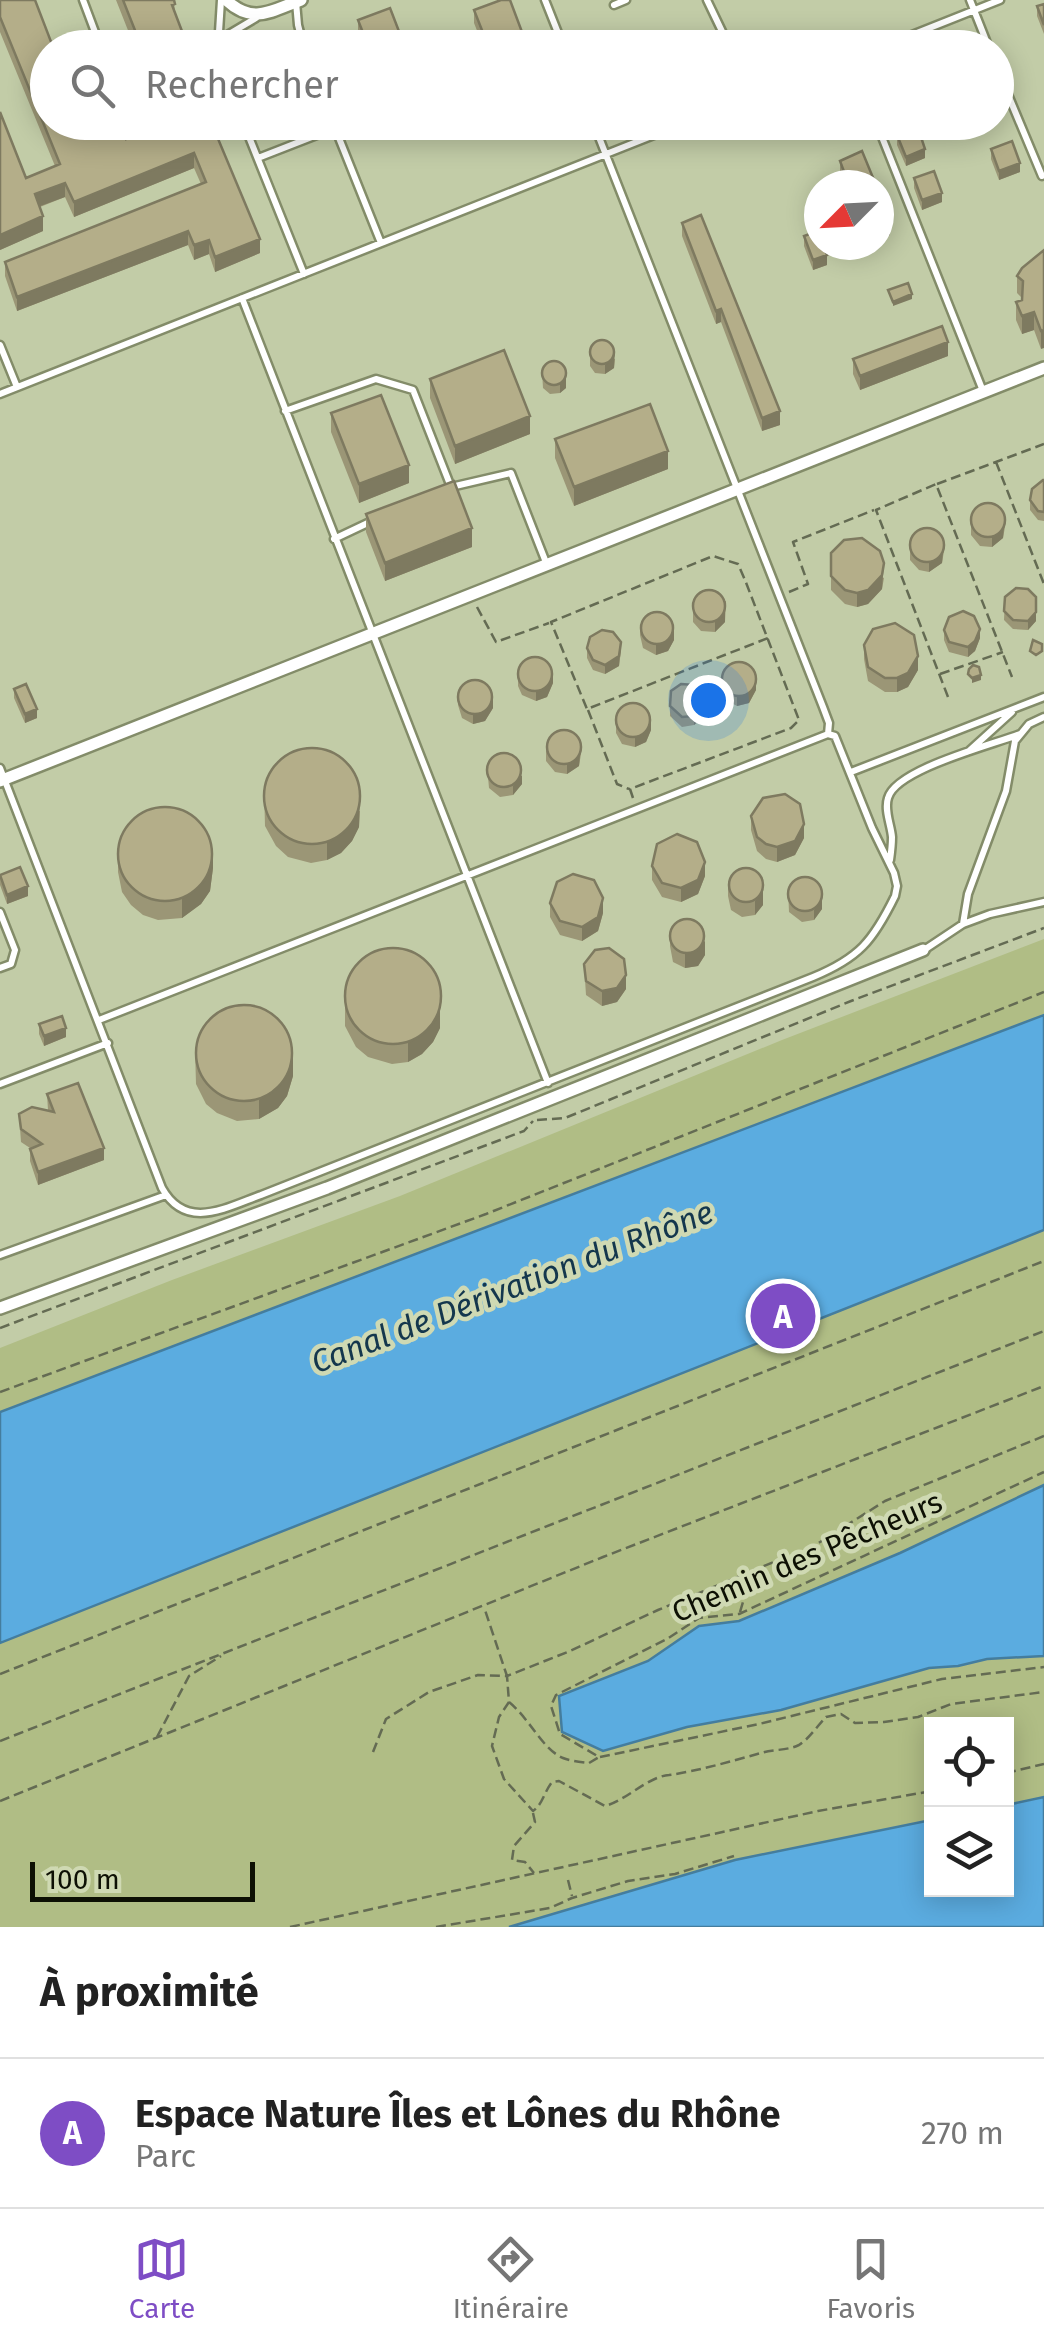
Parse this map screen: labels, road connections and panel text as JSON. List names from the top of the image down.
{
  "streets": {
    "path": ["Chemin des Pêcheurs"]
  },
  "water": ["Canal de Dérivation du Rhône"],
  "scale_bar": "100 m",
  "north": "bottom left",
  "page": {
    "search": "Rechercher",
    "pins": "A",
    "scale": "100 m",
    "heading": "À proximité",
    "list": [
      {
        "mark": "A",
        "name": "Espace Nature Îles et Lônes du Rhône",
        "note": "Parc",
        "value": "270 m"
      }
    ],
    "nav": ["Carte", "Itinéraire", "Favoris"]
  }
}
